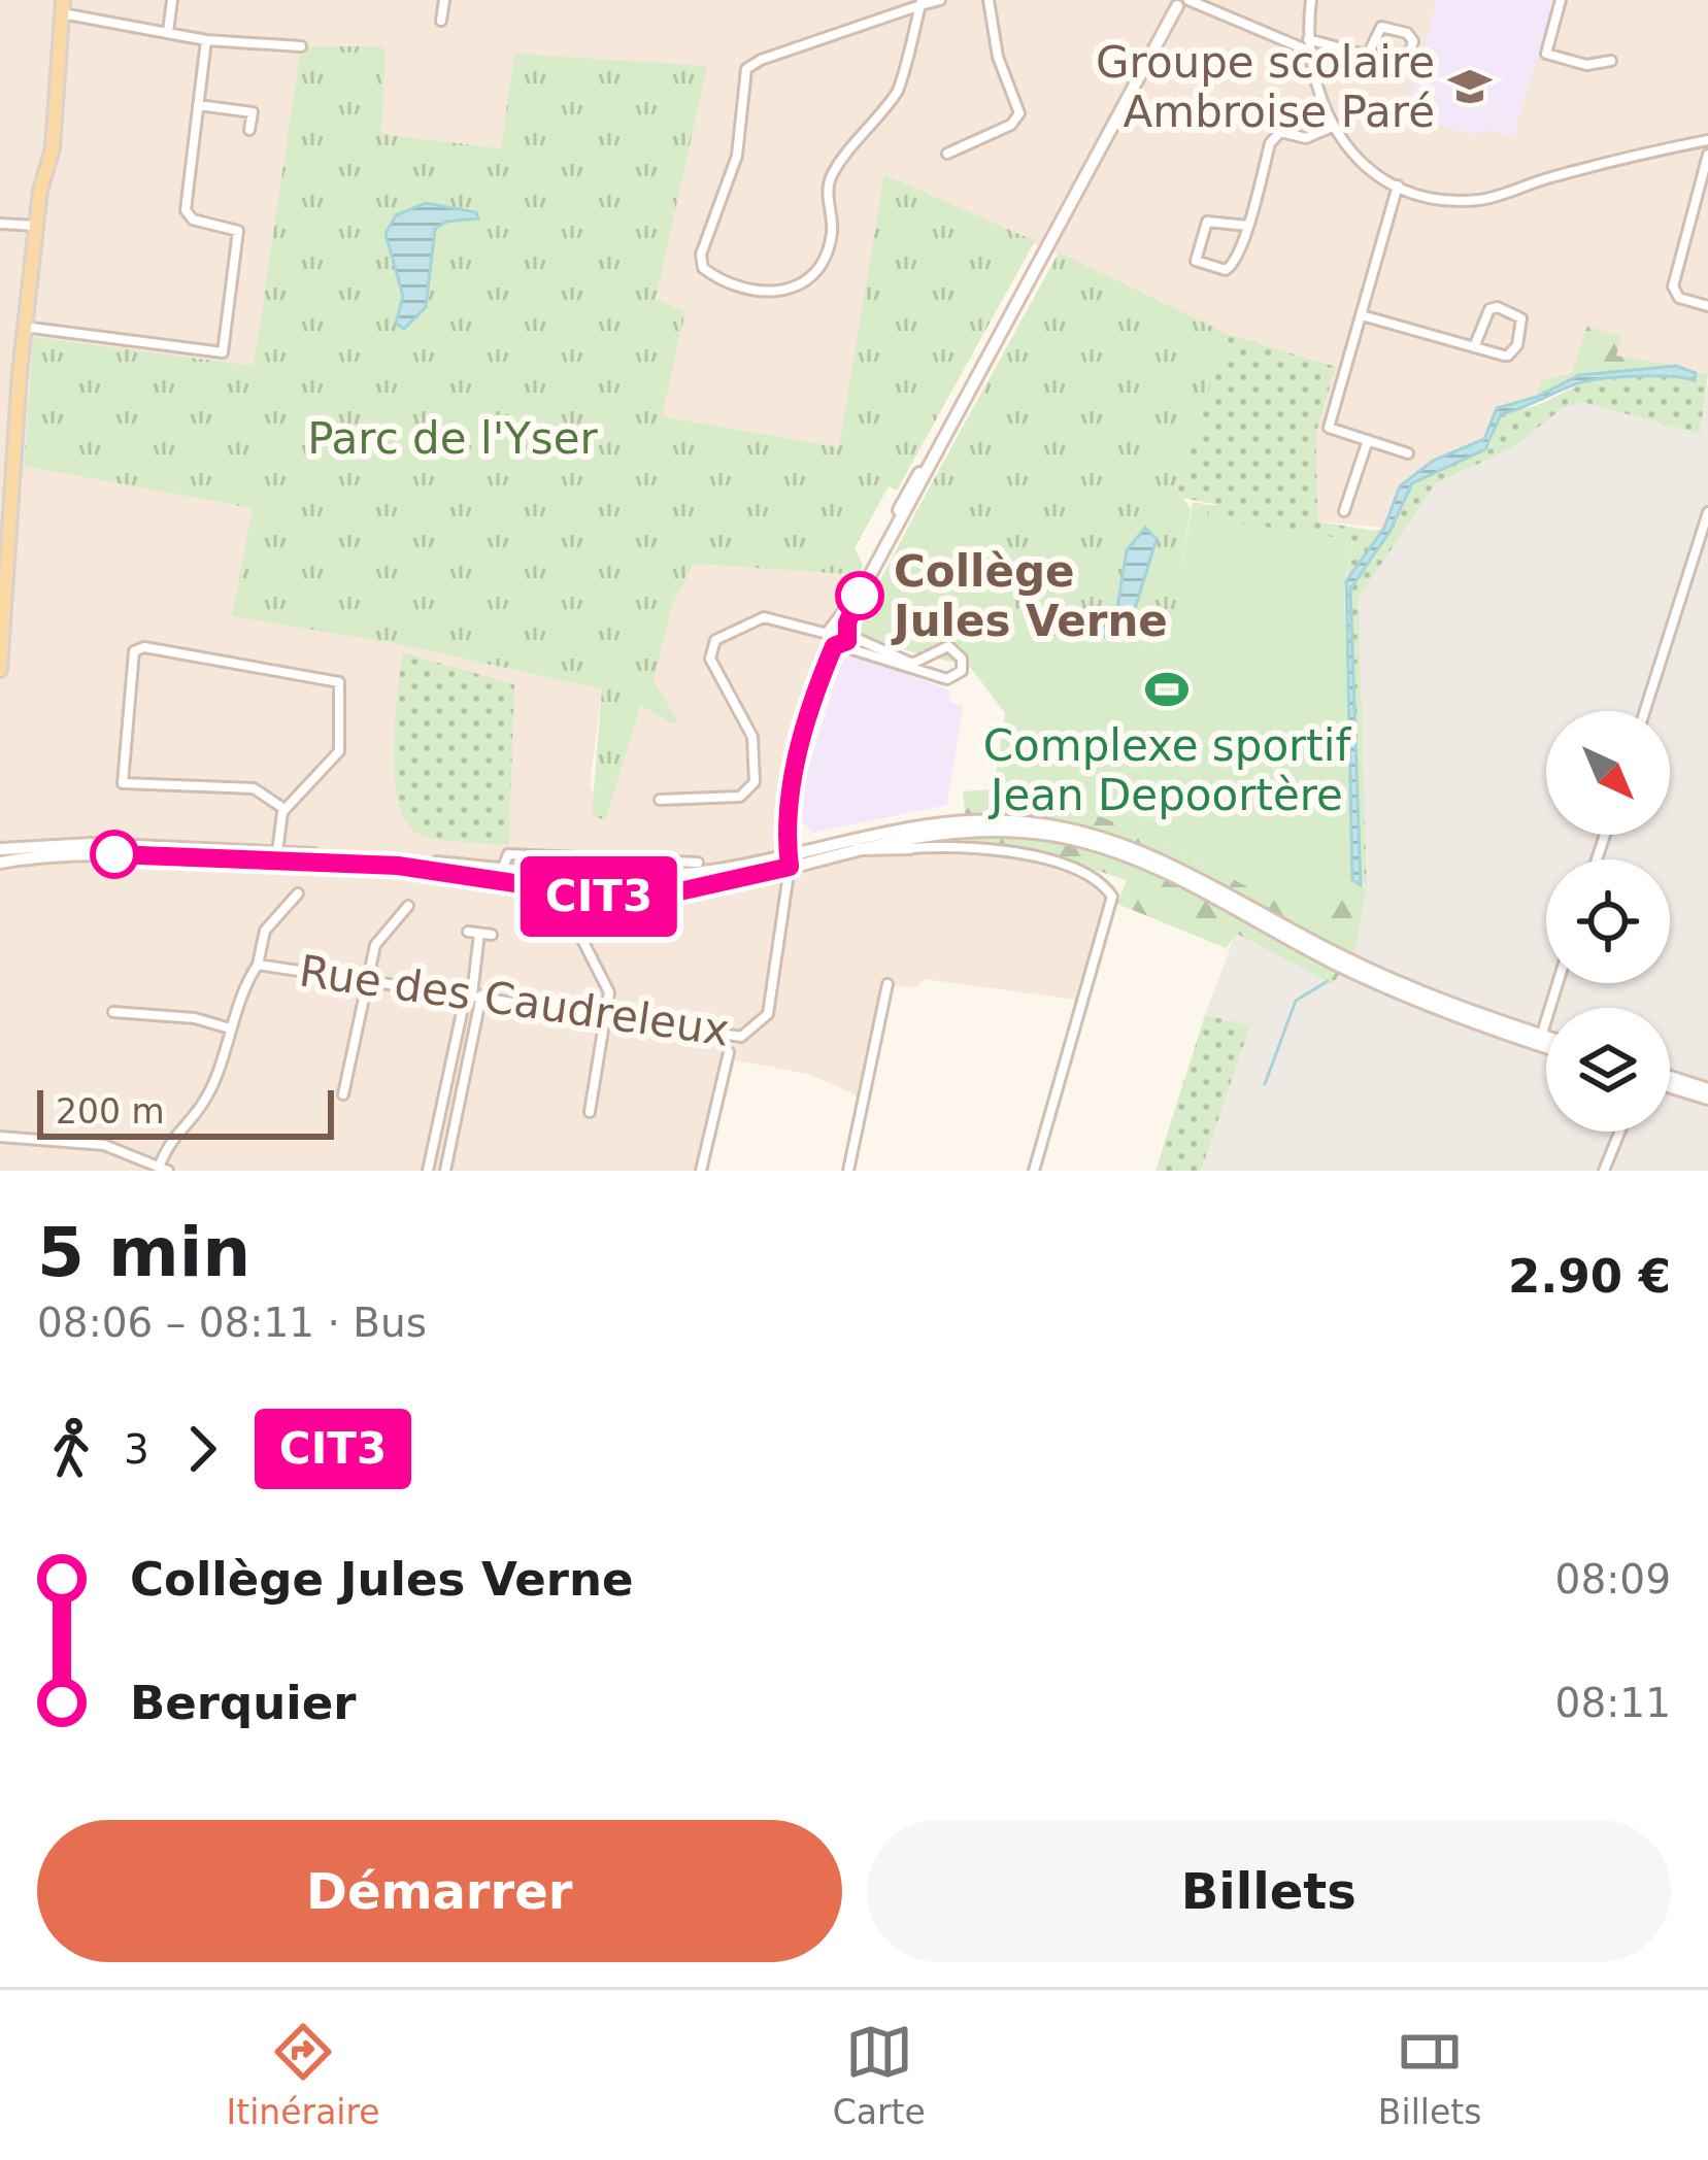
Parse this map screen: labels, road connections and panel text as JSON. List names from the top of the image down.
{
  "streets": {
    "street": ["Rue des Caudreleux"]
  },
  "parks": ["Parc de l'Yser"],
  "places": {
    "school or university": ["Groupe scolaire Ambroise Paré"],
    "other": ["Collège Jules Verne"],
    "sports": ["Complexe sportif Jean Depoortère"]
  },
  "lines": ["bus line CIT3"],
  "scale_bar": "200 m",
  "north": "bottom right",
  "page": {
    "on_map": "CIT3",
    "scale": "200 m",
    "heading": ["5 min", "08:06 – 08:11 · Bus", "2.90 €"],
    "legs": ["3", "CIT3"],
    "list": [
      {
        "name": "Collège Jules Verne",
        "value": "08:09"
      },
      {
        "name": "Berquier",
        "value": "08:11"
      }
    ],
    "buttons": ["Démarrer", "Billets"],
    "tabs": ["Itinéraire", "Carte", "Billets"]
  }
}
